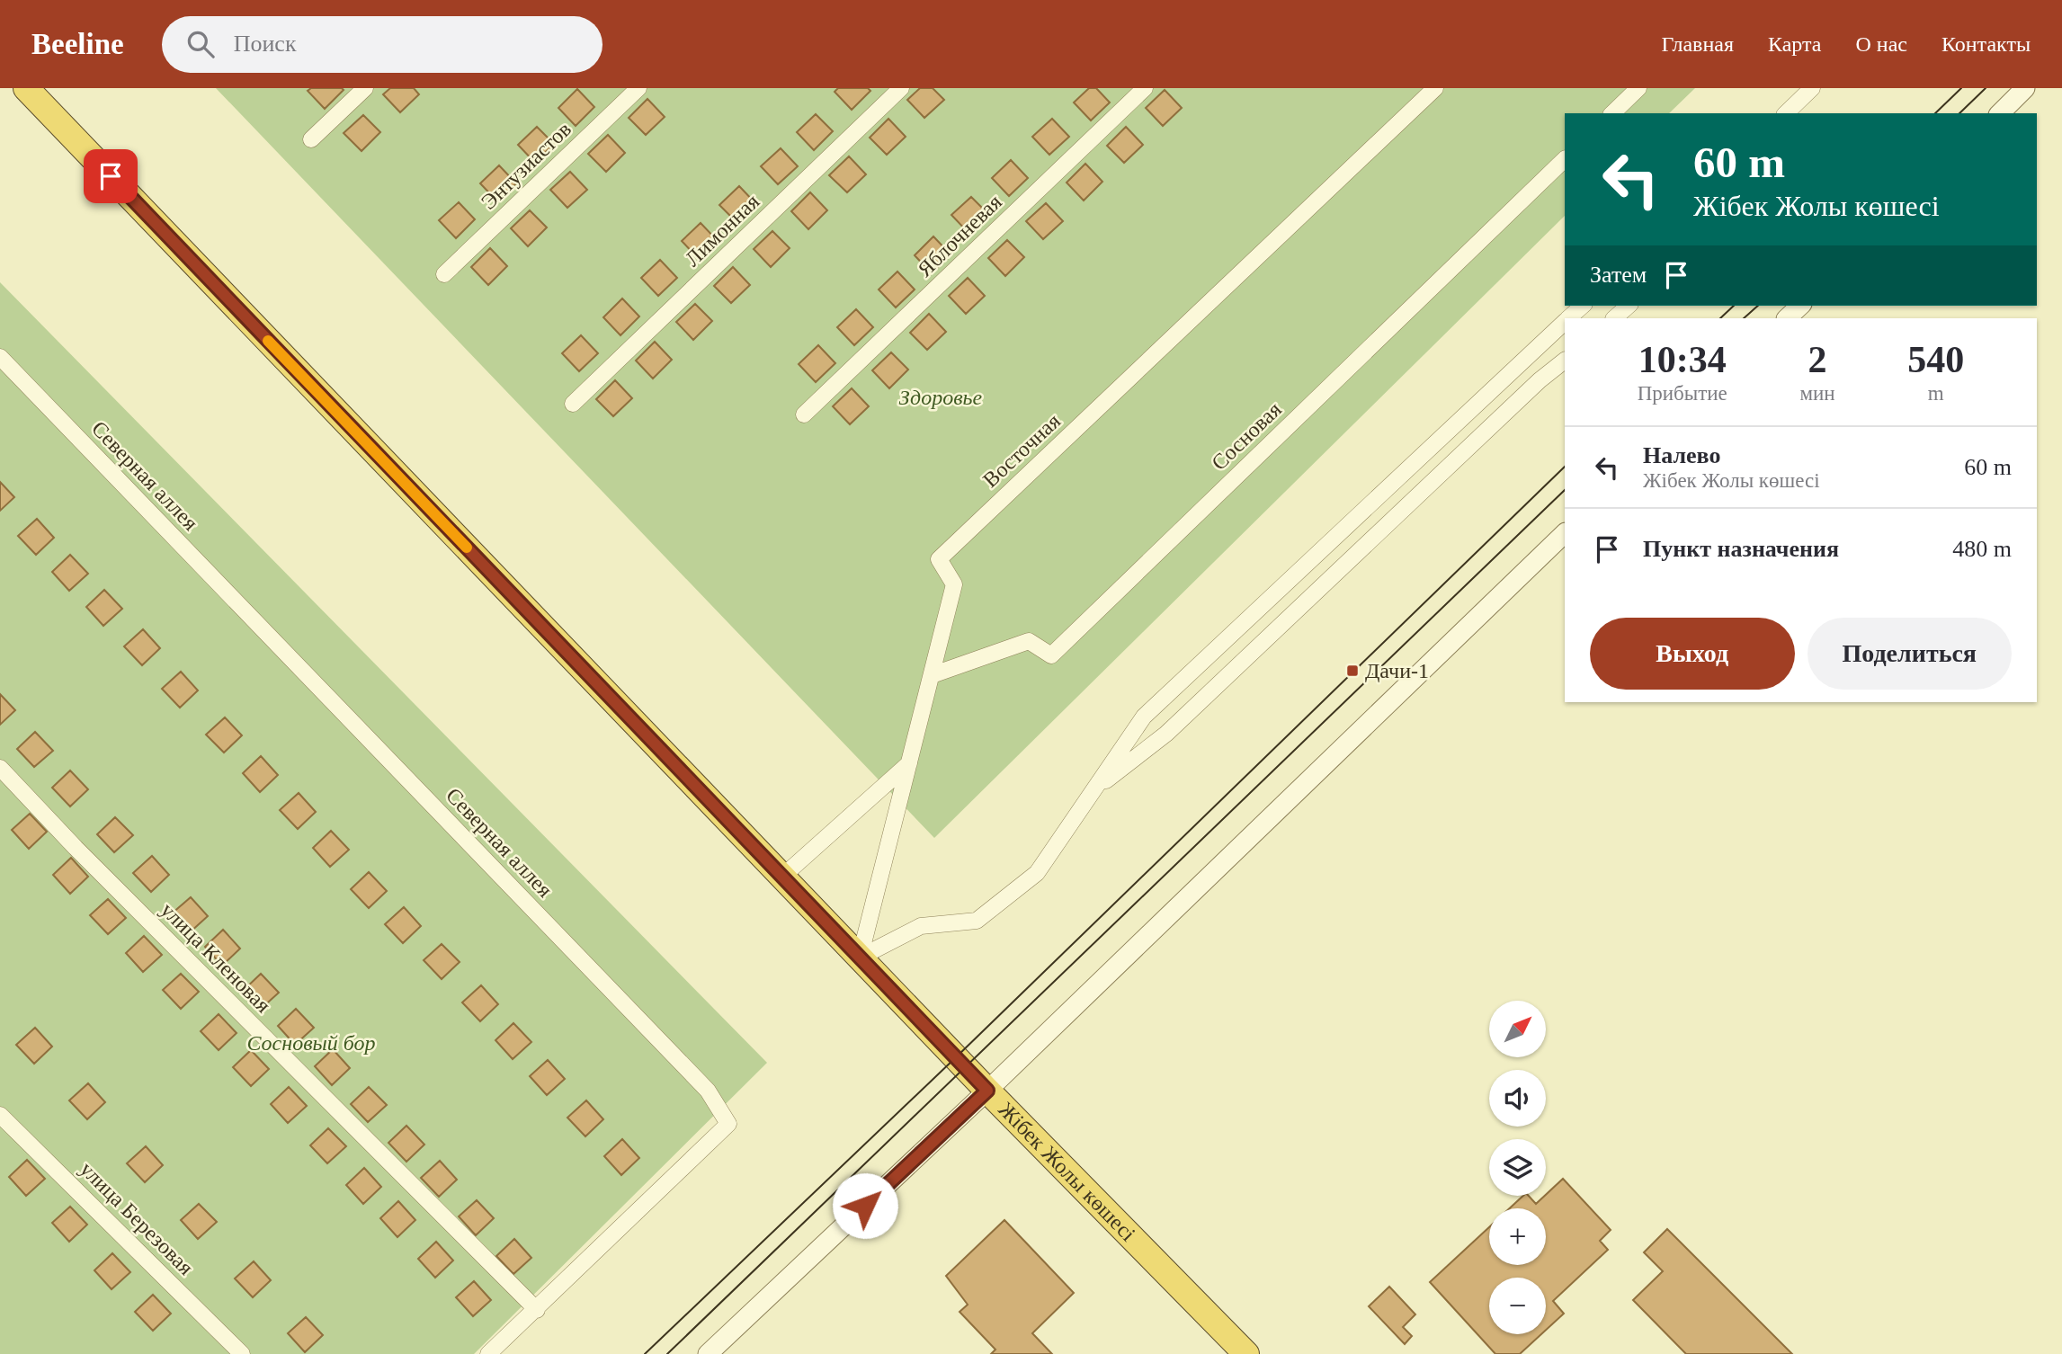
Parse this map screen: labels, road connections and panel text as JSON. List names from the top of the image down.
{
  "streets": {
    "highway": ["Жібек Жолы көшесі"],
    "street": [
      "Энтузиастов",
      "Лимонная",
      "Яблочневая",
      "Сосновая",
      "Восточная",
      "Северная аллея",
      "улица Кленовая",
      "улица Березовая"
    ]
  },
  "crossings": [
    ["Сосновая", "Восточная"],
    ["Восточная", "Жібек Жолы көшесі"],
    ["Северная аллея", "улица Кленовая"]
  ],
  "parks": ["Здоровье", "Сосновый бор"],
  "places": {
    "transit": ["Дачи-1"]
  },
  "north": "top right",
  "page": {
    "header": "Beeline",
    "search": "Поиск",
    "nav": [
      "Главная",
      "Карта",
      "О нас",
      "Контакты"
    ],
    "turn": ["60 m", "Жібек Жолы көшесі"],
    "then": "Затем",
    "eta": [
      "10:34",
      "Прибытие",
      "2",
      "мин",
      "540",
      "m"
    ],
    "list": [
      {
        "name": "Налево",
        "note": "Жібек Жолы көшесі",
        "value": "60 m"
      },
      {
        "name": "Пункт назначения",
        "value": "480 m"
      }
    ],
    "buttons": ["Выход", "Поделиться"],
    "map_buttons": ["+", "−"]
  }
}
